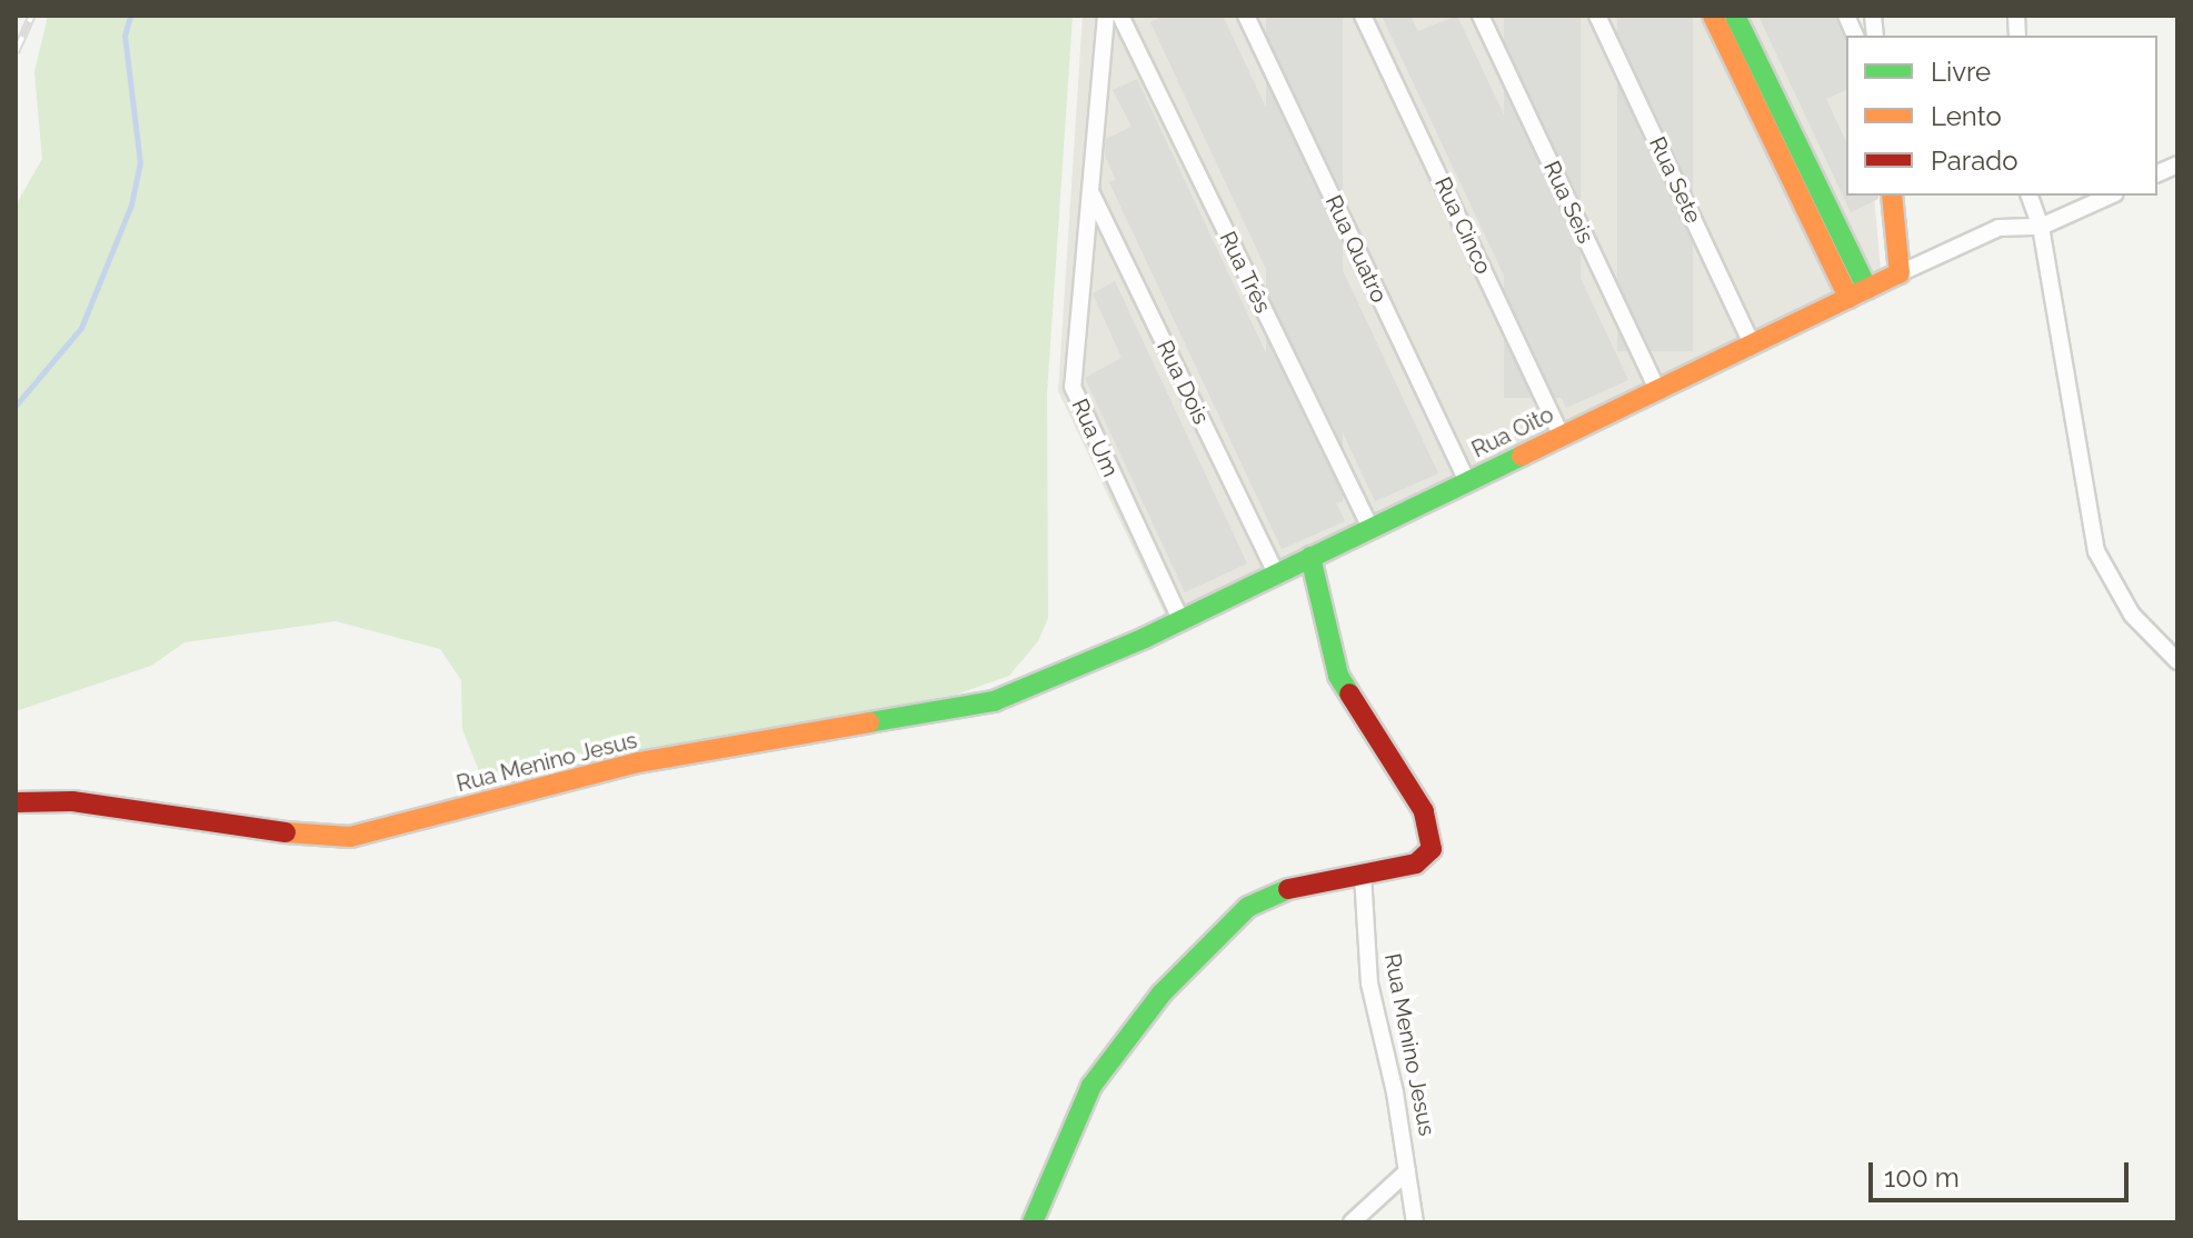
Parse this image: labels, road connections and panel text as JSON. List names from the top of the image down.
{
  "streets": {
    "street": [
      "Rua Sete",
      "Rua Seis",
      "Rua Cinco",
      "Rua Quatro",
      "Rua Três",
      "Rua Dois",
      "Rua Oito",
      "Rua Um",
      "Rua Menino Jesus"
    ]
  },
  "crossings": [
    ["Rua Sete", "Rua Oito"],
    ["Rua Seis", "Rua Oito"],
    ["Rua Cinco", "Rua Oito"],
    ["Rua Quatro", "Rua Oito"],
    ["Rua Três", "Rua Oito"],
    ["Rua Dois", "Rua Oito"],
    ["Rua Dois", "Rua Um"],
    ["Rua Oito", "Rua Um"],
    ["Rua Oito", "Rua Menino Jesus"],
    ["Rua Um", "Rua Menino Jesus"]
  ],
  "legend": ["Livre", "Lento", "Parado"],
  "scale_bar": "100 m"
}
